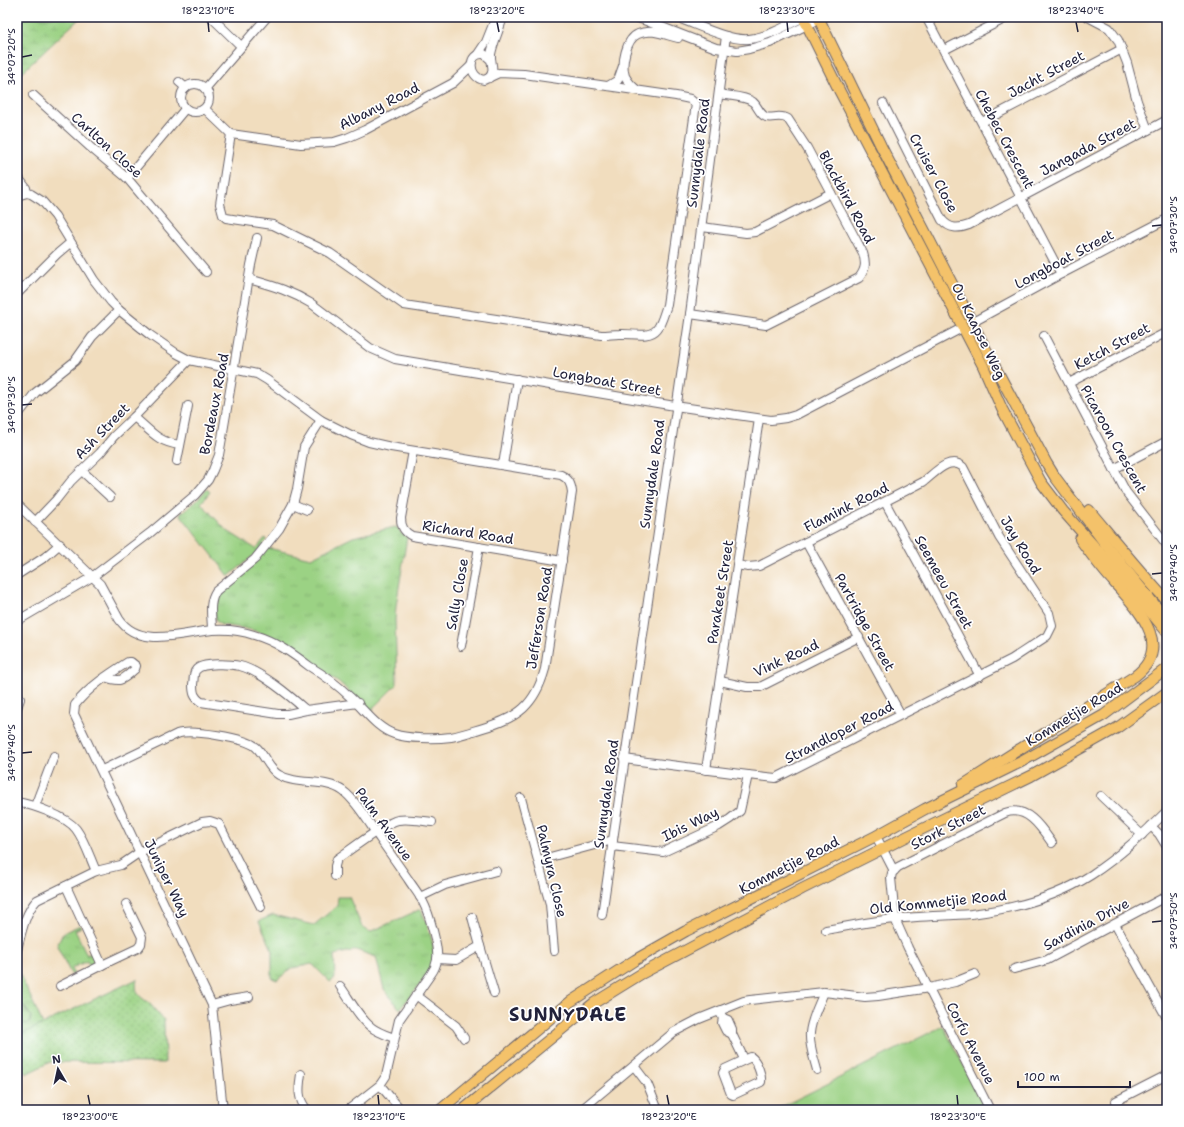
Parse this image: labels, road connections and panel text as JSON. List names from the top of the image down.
{
  "streets": {
    "main road": ["Ou Kaapse Weg", "Kommetjie Road"],
    "street": [
      "Jacht Street",
      "Albany Road",
      "Chebec Crescent",
      "Carlton Close",
      "Jangada Street",
      "Sunnydale Road",
      "Cruiser Close",
      "Blackbird Road",
      "Longboat Street",
      "Ketch Street",
      "Bordeaux Road",
      "Ash Street",
      "Picaroon Crescent",
      "Flamink Road",
      "Richard Road",
      "Jay Road",
      "Seemeeu Street",
      "Parakeet Street",
      "Sally Close",
      "Jefferson Road",
      "Partridge Street",
      "Vink Road",
      "Strandloper Road",
      "Palm Avenue",
      "Ibis Way",
      "Stork Street",
      "Palmyra Close",
      "Juniper Way",
      "Old Kommetjie Road",
      "Sardinia Drive",
      "Corfu Avenue"
    ]
  },
  "crossings": [
    ["Jacht Street", "Chebec Crescent"],
    ["Chebec Crescent", "Jangada Street"],
    ["Chebec Crescent", "Cruiser Close"],
    ["Chebec Crescent", "Longboat Street"],
    ["Jangada Street", "Cruiser Close"],
    ["Sunnydale Road", "Blackbird Road"],
    ["Sunnydale Road", "Longboat Street"],
    ["Sunnydale Road", "Strandloper Road"],
    ["Sunnydale Road", "Ibis Way"],
    ["Longboat Street", "Ou Kaapse Weg"],
    ["Longboat Street", "Bordeaux Road"],
    ["Longboat Street", "Parakeet Street"],
    ["Ketch Street", "Picaroon Crescent"],
    ["Bordeaux Road", "Jefferson Road"],
    ["Ash Street", "Jefferson Road"],
    ["Flamink Road", "Jay Road"],
    ["Flamink Road", "Seemeeu Street"],
    ["Flamink Road", "Parakeet Street"],
    ["Flamink Road", "Partridge Street"],
    ["Richard Road", "Sally Close"],
    ["Richard Road", "Jefferson Road"],
    ["Jay Road", "Strandloper Road"],
    ["Seemeeu Street", "Strandloper Road"],
    ["Parakeet Street", "Vink Road"],
    ["Parakeet Street", "Strandloper Road"],
    ["Partridge Street", "Vink Road"],
    ["Partridge Street", "Strandloper Road"],
    ["Strandloper Road", "Ibis Way"],
    ["Palm Avenue", "Juniper Way"],
    ["Old Kommetjie Road", "Corfu Avenue"]
  ],
  "districts": ["SUNNYDALE"],
  "scale_bar": "100 m",
  "north": "top",
  "coordinates": [
    "18°23'10\"E",
    "18°23'20\"E",
    "18°23'30\"E",
    "18°23'40\"E",
    "34°07'20\"S",
    "34°07'30\"S",
    "34°07'40\"S",
    "34°07'50\"S",
    "18°23'00\"E"
  ]
}
